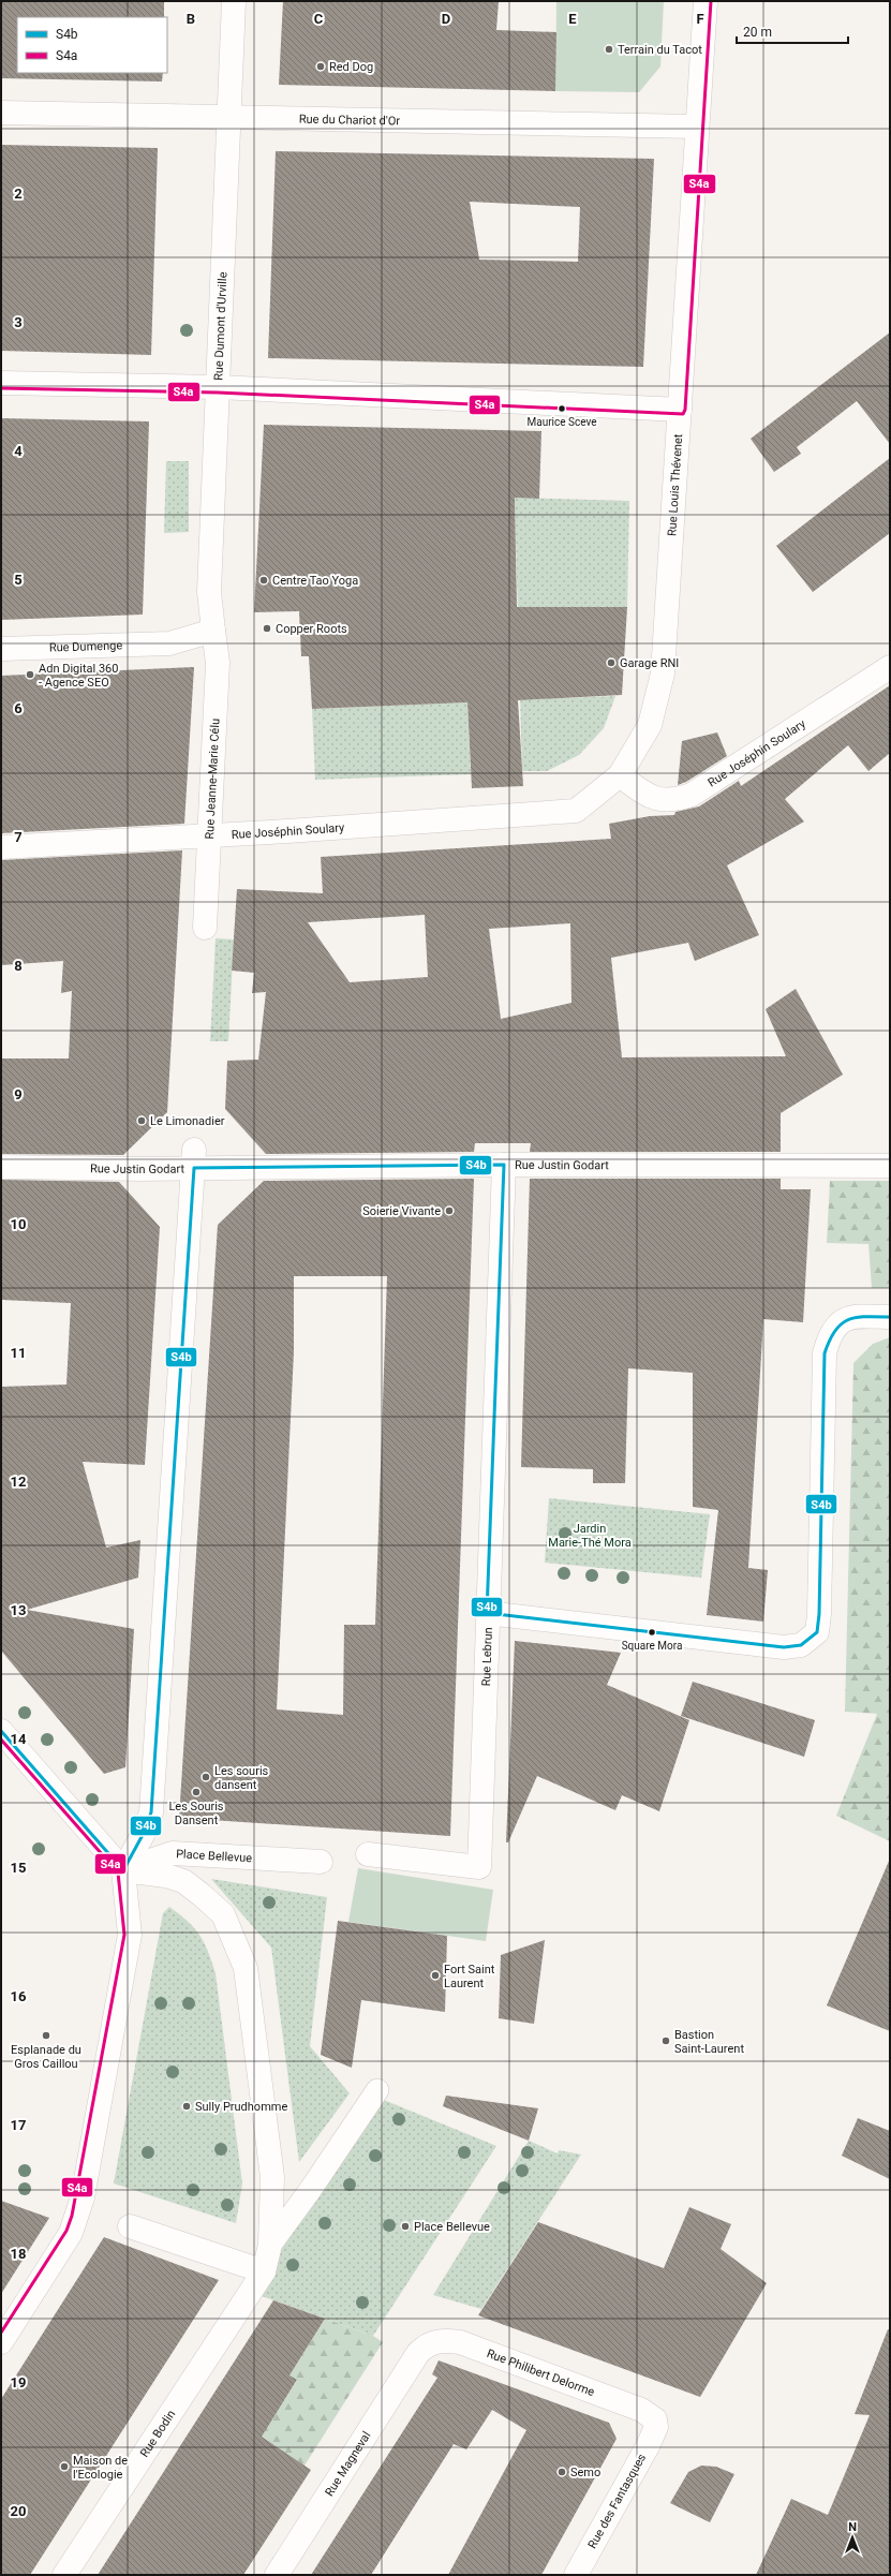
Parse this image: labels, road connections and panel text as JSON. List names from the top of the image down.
{
  "streets": {
    "street": [
      "Rue du Chariot d'Or",
      "Rue Dumont d'Urville",
      "Rue Louis Thévenet",
      "Rue Dumenge",
      "Rue Joséphin Soulary",
      "Rue Jeanne-Marie Célu",
      "Rue Justin Godart",
      "Rue Lebrun",
      "Place Bellevue",
      "Rue Philibert Delorme",
      "Rue Bodin",
      "Rue Magneval",
      "Rue des Fantasques"
    ]
  },
  "crossings": [
    ["Rue du Chariot d'Or", "Rue Dumont d'Urville"],
    ["Rue du Chariot d'Or", "Rue Louis Thévenet"],
    ["Rue Dumont d'Urville", "Rue Dumenge"],
    ["Rue Dumont d'Urville", "Rue Jeanne-Marie Célu"],
    ["Rue Louis Thévenet", "Rue Joséphin Soulary"],
    ["Rue Dumenge", "Rue Jeanne-Marie Célu"],
    ["Rue Joséphin Soulary", "Rue Jeanne-Marie Célu"],
    ["Rue Justin Godart", "Rue Lebrun"],
    ["Place Bellevue", "Rue Bodin"],
    ["Rue Philibert Delorme", "Rue Magneval"],
    ["Rue Philibert Delorme", "Rue des Fantasques"]
  ],
  "parks": ["Jardin Marie-Thé Mora"],
  "places": [
    "Terrain du Tacot",
    "Red Dog",
    "Maurice Sceve",
    "Centre Tao Yoga",
    "Copper Roots",
    "Garage RNI",
    "Adn Digital 360 - Agence SEO",
    "Le Limonadier",
    "Soierie Vivante",
    "Square Mora",
    "Les souris dansent",
    "Les Souris Dansent",
    "Fort Saint Laurent",
    "Esplanade du Gros Caillou",
    "Bastion Saint-Laurent",
    "Sully Prudhomme",
    "Place Bellevue",
    "Maison de l'Ecologie",
    "Semo"
  ],
  "lines": ["transit line S4a", "transit line S4b"],
  "legend": ["S4b", "S4a"],
  "scale_bar": "20 m",
  "north": "top",
  "grid": {
    "columns": [
      "B",
      "C",
      "D",
      "E",
      "F"
    ],
    "rows": [
      "2",
      "3",
      "4",
      "5",
      "6",
      "7",
      "8",
      "9",
      "10",
      "11",
      "12",
      "13",
      "14",
      "15",
      "16",
      "17",
      "18",
      "19",
      "20"
    ]
  }
}
